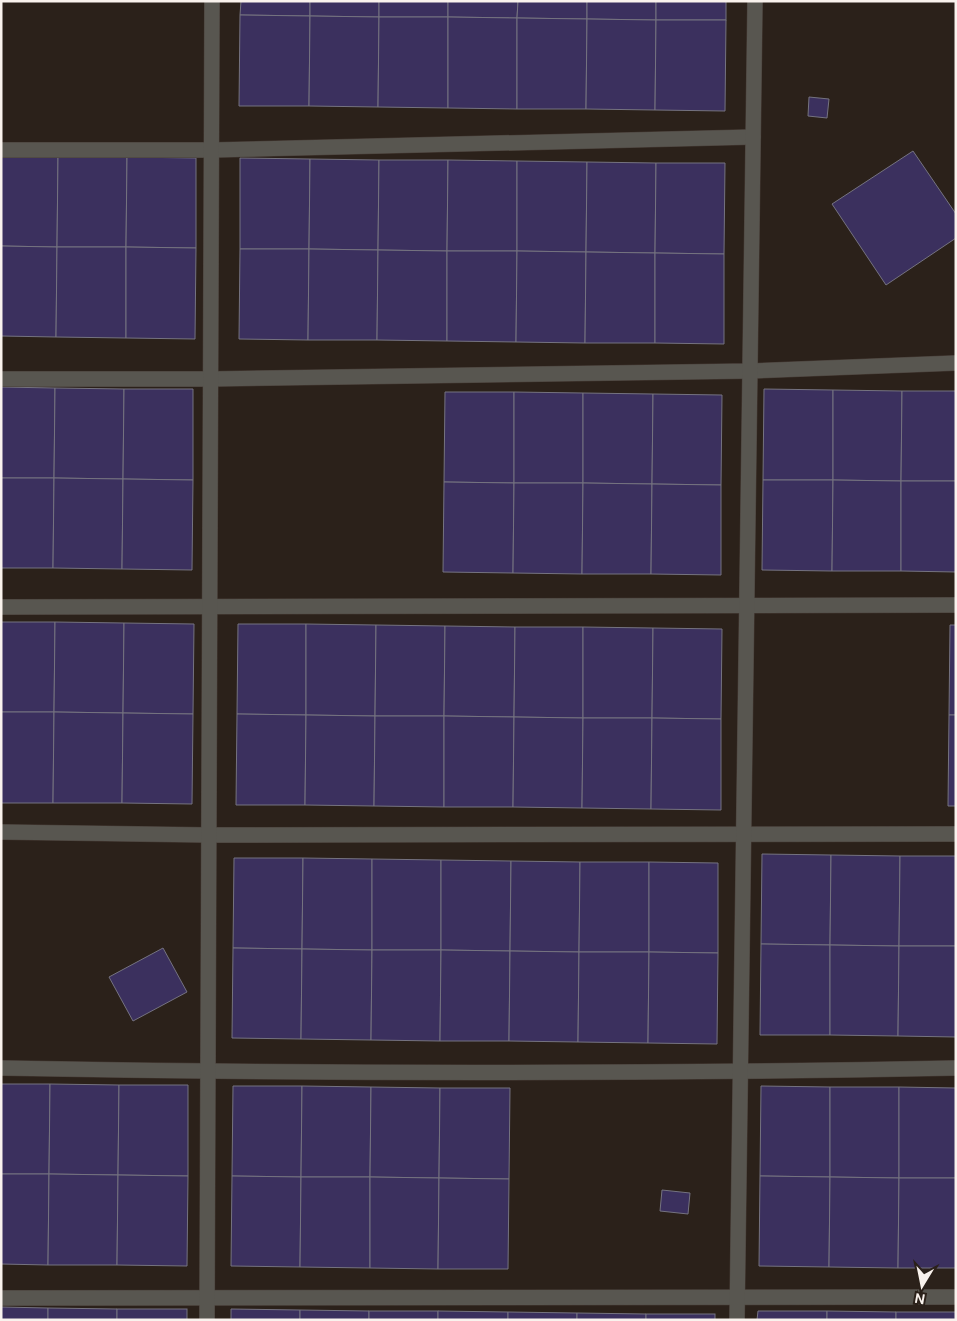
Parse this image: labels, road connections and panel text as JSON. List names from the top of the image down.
{
  "north": "bottom"
}
